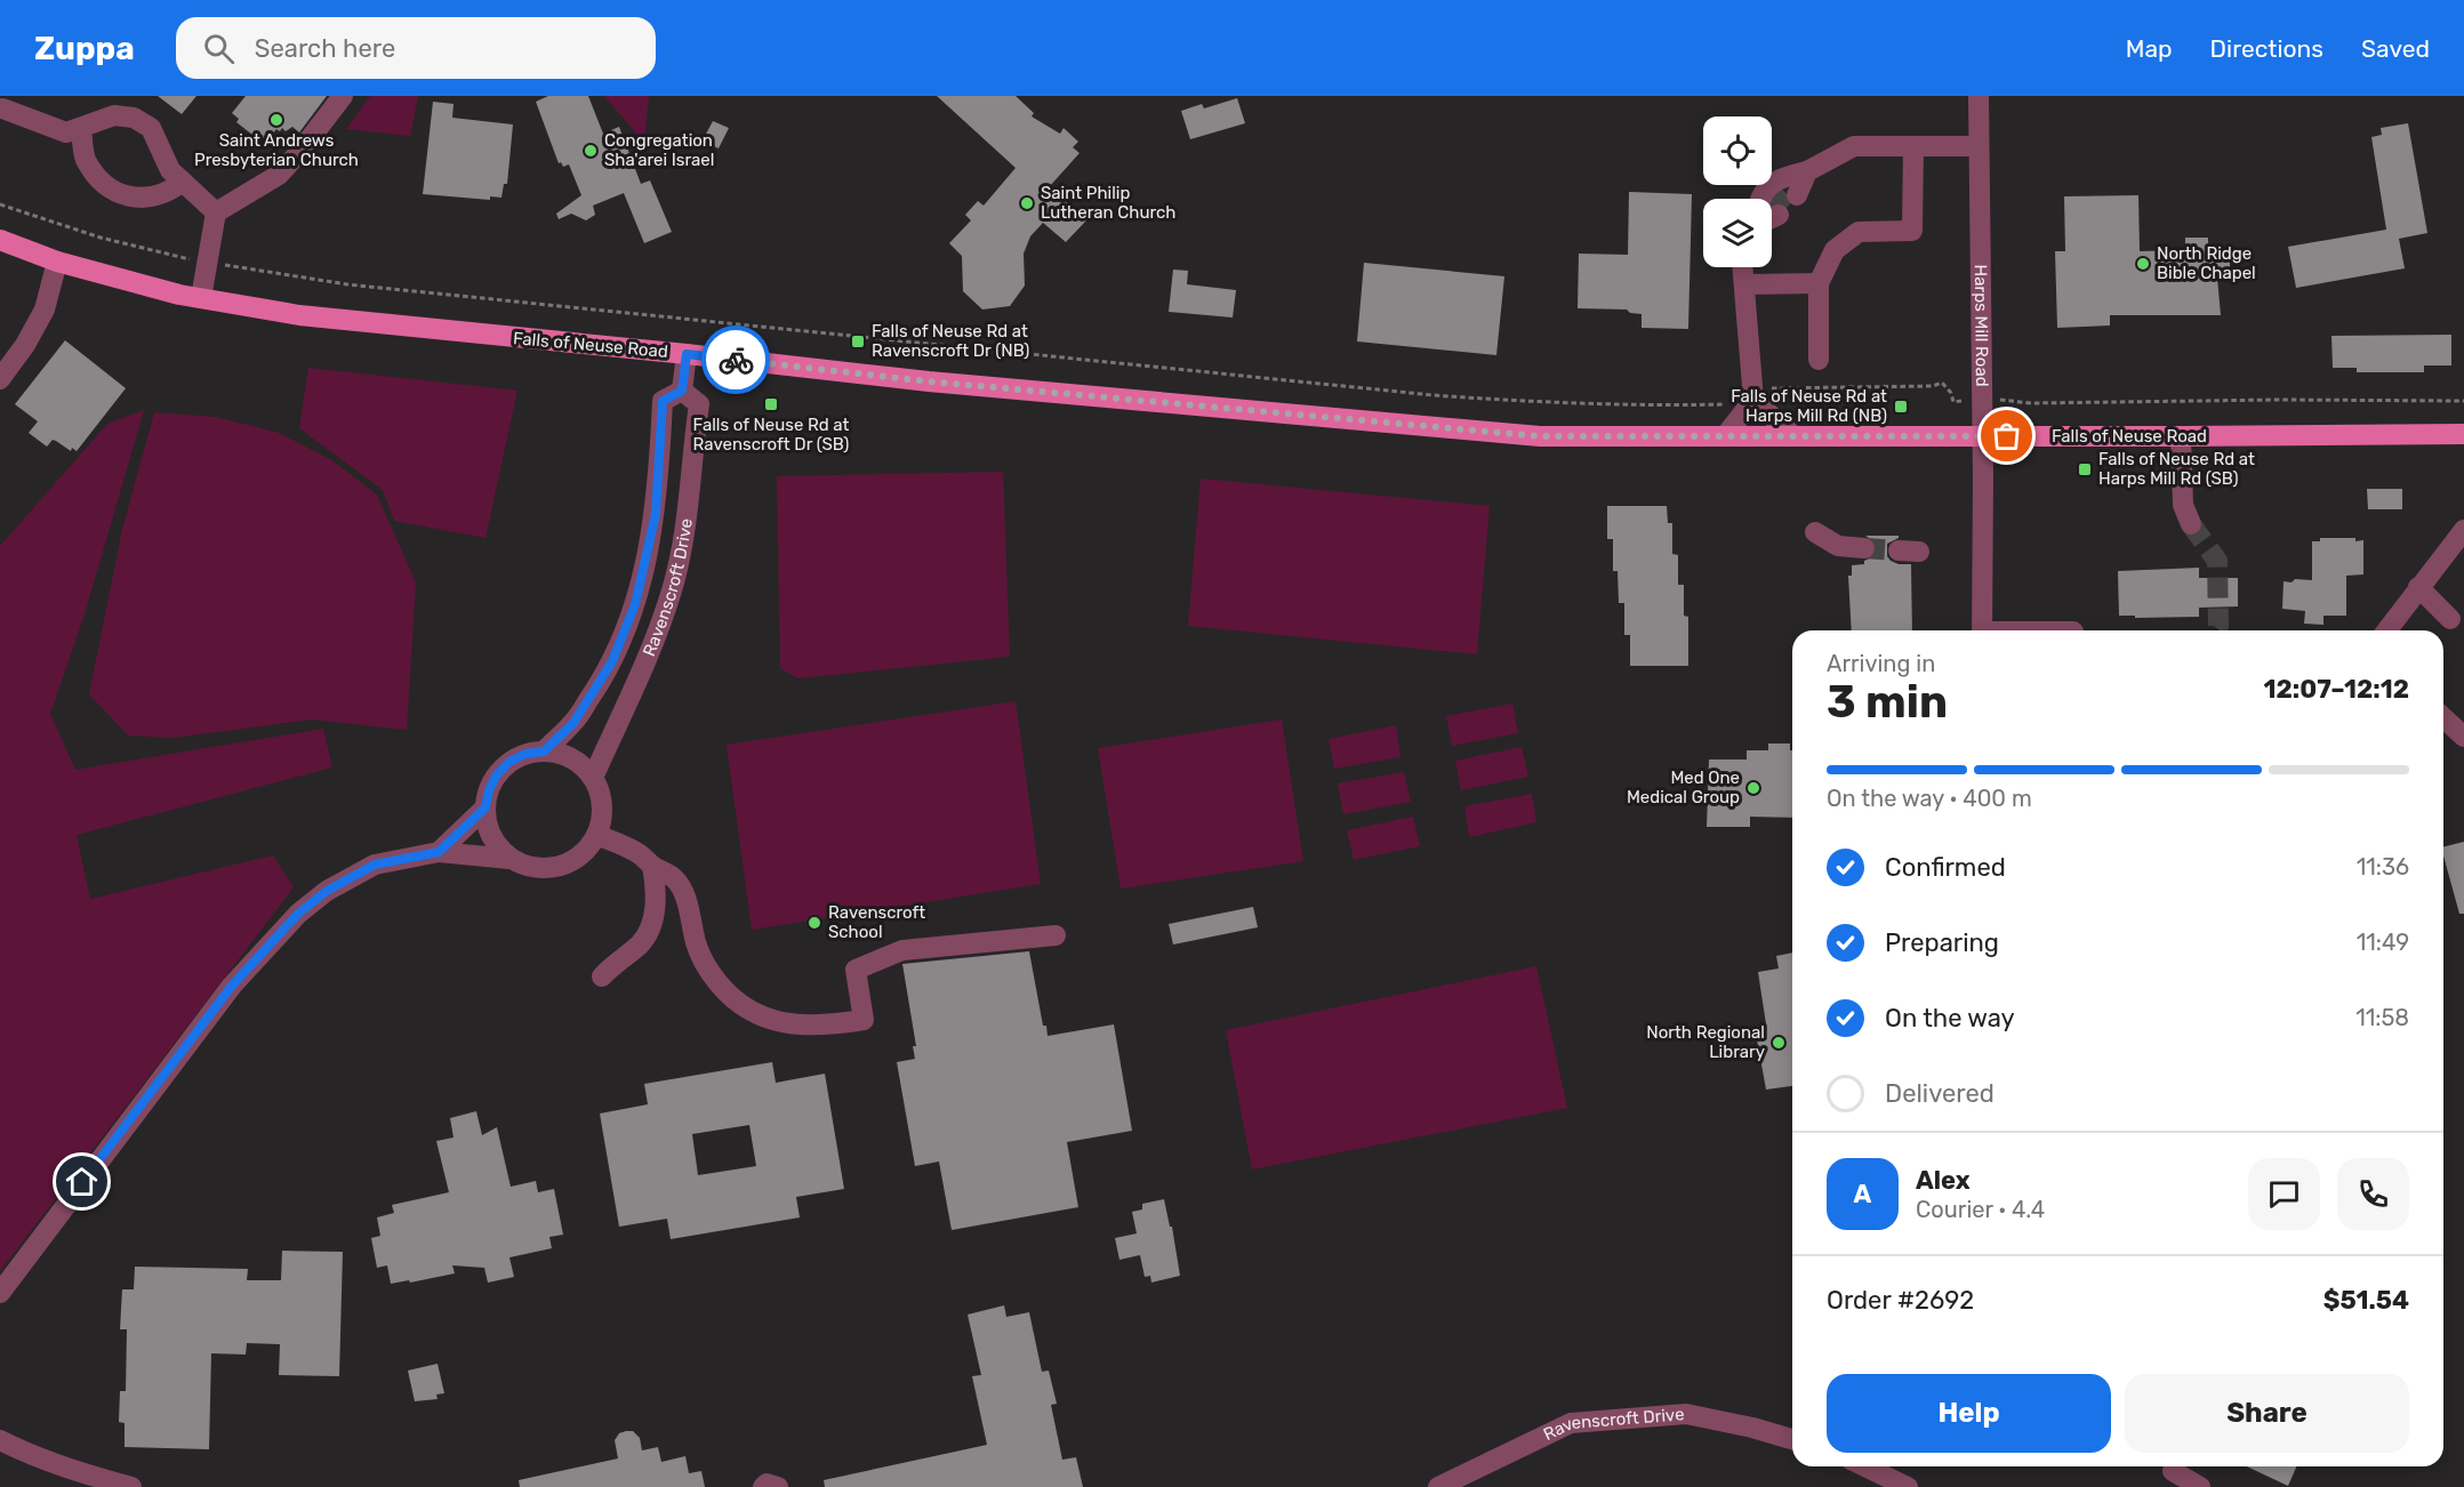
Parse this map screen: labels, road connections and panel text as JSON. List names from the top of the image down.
{
  "streets": {
    "main road": ["Falls of Neuse Road"],
    "street": ["Harps Mill Road", "Ravenscroft Drive"]
  },
  "crossings": [
    ["Harps Mill Road", "Falls of Neuse Road"]
  ],
  "places": {
    "other": [
      "Saint Andrews Presbyterian Church",
      "Congregation Sha'arei Israel",
      "Saint Philip Lutheran Church",
      "North Ridge Bible Chapel",
      "Med One Medical Group",
      "Ravenscroft School",
      "North Regional Library"
    ],
    "transit": [
      "Falls of Neuse Rd at Ravenscroft Dr (NB)",
      "Falls of Neuse Rd at Ravenscroft Dr (SB)",
      "Falls of Neuse Rd at Harps Mill Rd (NB)",
      "Falls of Neuse Rd at Harps Mill Rd (SB)"
    ]
  },
  "page": {
    "header": "Zuppa",
    "search": "Search here",
    "nav": ["Map", "Directions", "Saved"],
    "heading": ["3 min", "Arriving in", "12:07–12:12"],
    "panel": [
      "Alex",
      "Courier · 4.4",
      "Order #2692",
      "$51.54"
    ],
    "bar": "On the way · 400 m",
    "list": [
      ["Confirmed", "11:36"],
      ["Preparing", "11:49"],
      ["On the way", "11:58"],
      "Delivered"
    ],
    "round": "A",
    "buttons": ["Help", "Share"]
  }
}
